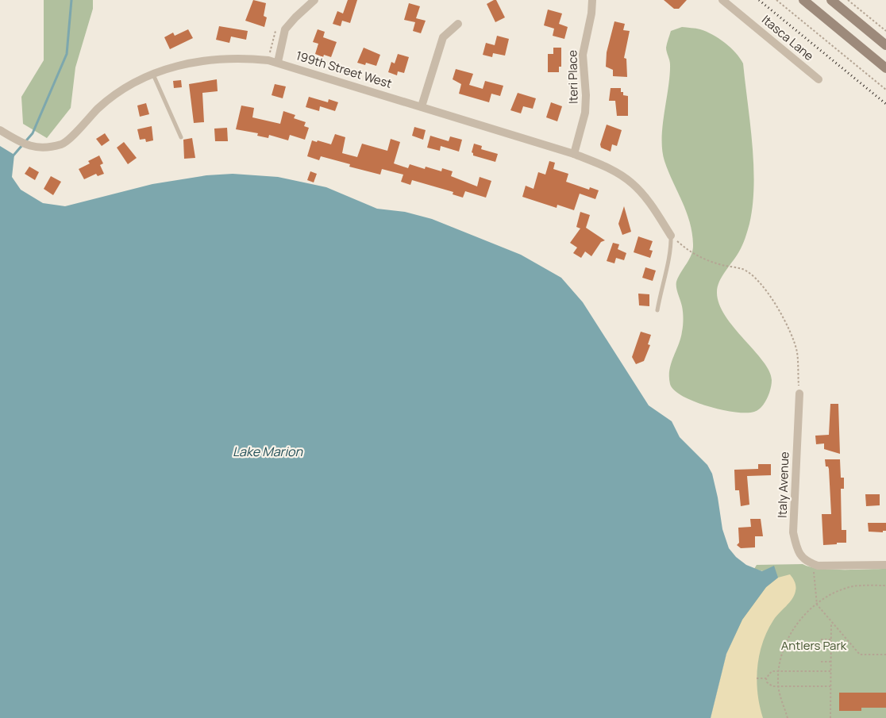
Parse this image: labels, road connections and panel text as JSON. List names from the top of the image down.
{
  "streets": {
    "street": [
      "Itasca Lane",
      "199th Street West",
      "Iteri Place",
      "Italy Avenue"
    ]
  },
  "crossings": [
    ["199th Street West", "Iteri Place"]
  ],
  "water": ["Lake Marion"],
  "parks": ["Antlers Park"]
}
